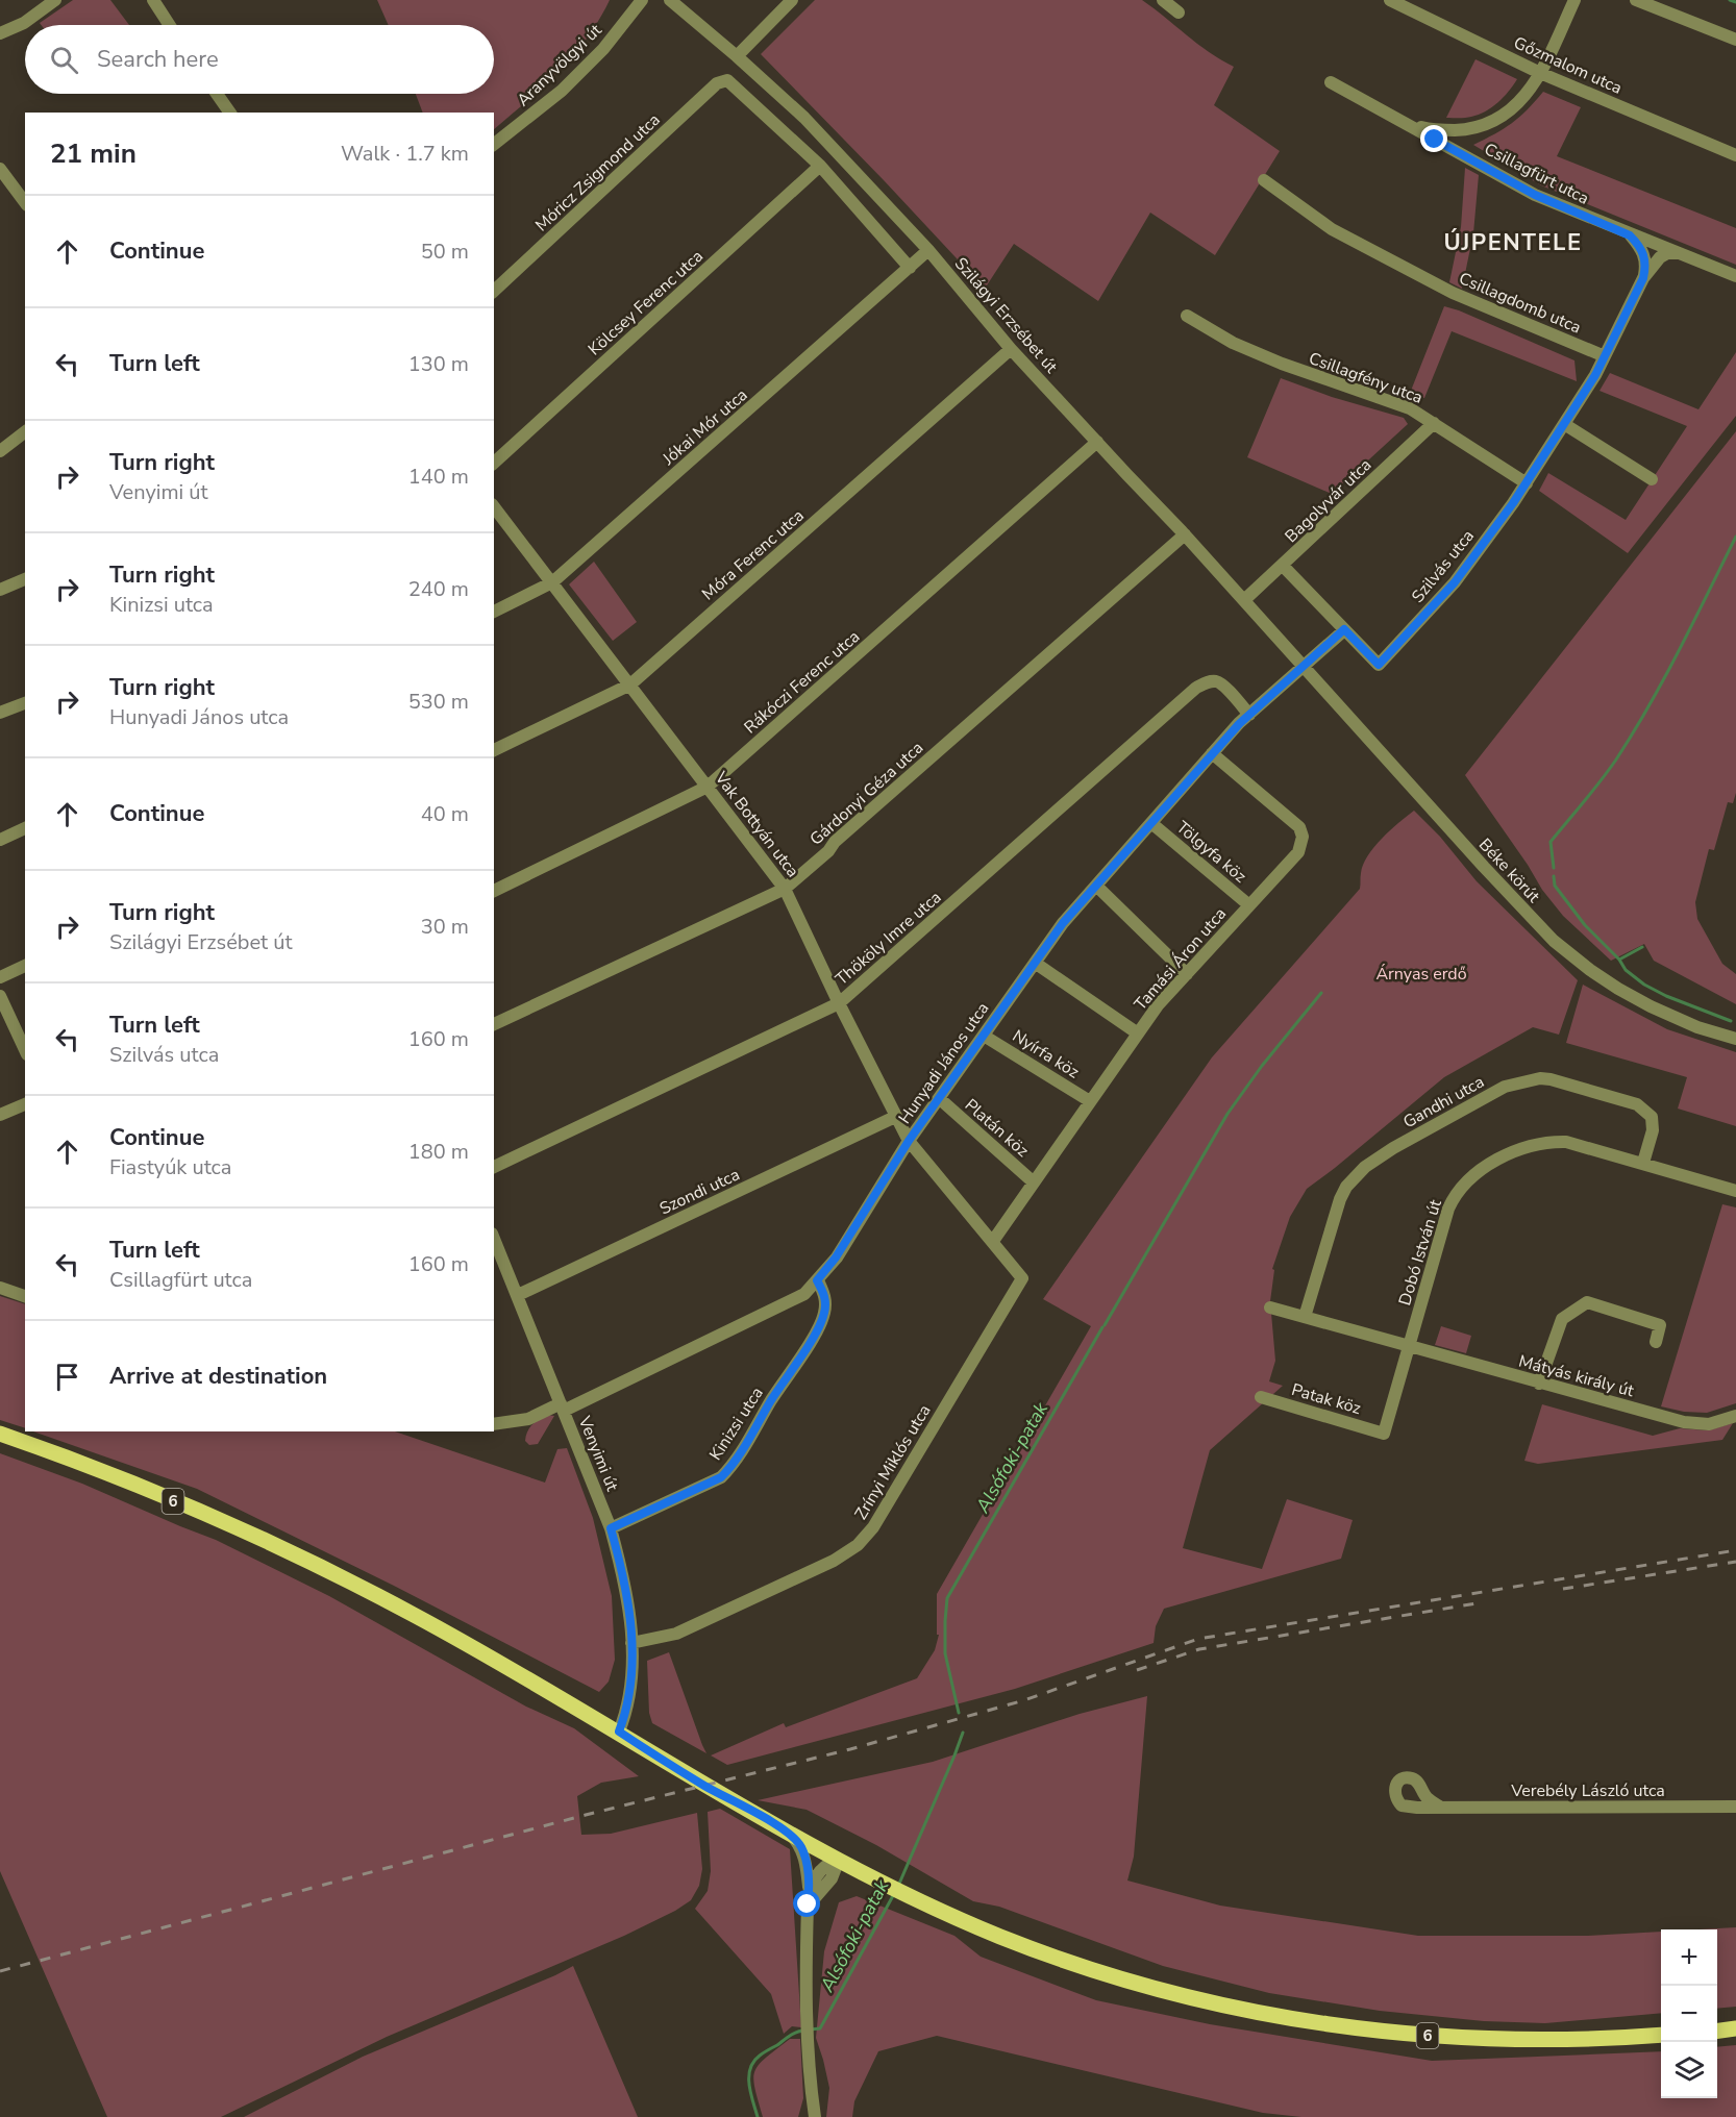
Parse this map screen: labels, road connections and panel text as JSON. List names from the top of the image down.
{
  "streets": {
    "main road": ["6"],
    "street": [
      "Aranyvölgyi út",
      "Gőzmalom utca",
      "Móricz Zsigmond utca",
      "Csillagfürt utca",
      "Kölcsey Ferenc utca",
      "Csillagdomb utca",
      "Szilágyi Erzsébet út",
      "Csillagfény utca",
      "Jókai Mór utca",
      "Bagolyvár utca",
      "Móra Ferenc utca",
      "Szilvás utca",
      "Rákóczi Ferenc utca",
      "Gárdonyi Géza utca",
      "Vak Bottyán utca",
      "Tölgyfa köz",
      "Béke körút",
      "Thököly Imre utca",
      "Tamási Áron utca",
      "Nyírfa köz",
      "Hunyadi János utca",
      "Gandhi utca",
      "Platán köz",
      "Szondi utca",
      "Dobó István út",
      "Mátyás király út",
      "Patak köz",
      "Kinizsi utca",
      "Venyimi út",
      "Zrínyi Miklós utca",
      "Verebély László utca"
    ]
  },
  "crossings": [
    ["Móricz Zsigmond utca", "Kölcsey Ferenc utca"],
    ["Csillagfürt utca", "Szilvás utca"],
    ["Csillagdomb utca", "Szilvás utca"],
    ["Szilágyi Erzsébet út", "Jókai Mór utca"],
    ["Szilágyi Erzsébet út", "Bagolyvár utca"],
    ["Szilágyi Erzsébet út", "Móra Ferenc utca"],
    ["Szilágyi Erzsébet út", "Rákóczi Ferenc utca"],
    ["Szilágyi Erzsébet út", "Gárdonyi Géza utca"],
    ["Szilágyi Erzsébet út", "Béke körút"],
    ["Szilágyi Erzsébet út", "Hunyadi János utca"],
    ["Csillagfény utca", "Bagolyvár utca"],
    ["Csillagfény utca", "Szilvás utca"],
    ["Jókai Mór utca", "Vak Bottyán utca"],
    ["Móra Ferenc utca", "Vak Bottyán utca"],
    ["Szilvás utca", "Hunyadi János utca"],
    ["Rákóczi Ferenc utca", "Vak Bottyán utca"],
    ["Gárdonyi Géza utca", "Vak Bottyán utca"],
    ["Vak Bottyán utca", "Thököly Imre utca"],
    ["Vak Bottyán utca", "Tamási Áron utca"],
    ["Vak Bottyán utca", "Hunyadi János utca"],
    ["Vak Bottyán utca", "Szondi utca"],
    ["Vak Bottyán utca", "Zrínyi Miklós utca"],
    ["Tölgyfa köz", "Tamási Áron utca"],
    ["Tölgyfa köz", "Hunyadi János utca"],
    ["Béke körút", "Hunyadi János utca"],
    ["Thököly Imre utca", "Hunyadi János utca"],
    ["Tamási Áron utca", "Nyírfa köz"],
    ["Tamási Áron utca", "Hunyadi János utca"],
    ["Tamási Áron utca", "Platán köz"],
    ["Nyírfa köz", "Hunyadi János utca"],
    ["Hunyadi János utca", "Platán köz"],
    ["Hunyadi János utca", "Kinizsi utca"],
    ["Hunyadi János utca", "Venyimi út"],
    ["Gandhi utca", "Dobó István út"],
    ["Szondi utca", "Venyimi út"],
    ["Dobó István út", "Mátyás király út"],
    ["Dobó István út", "Patak köz"],
    ["Kinizsi utca", "Venyimi út"],
    ["Venyimi út", "Zrínyi Miklós utca"],
    ["Venyimi út", "6"]
  ],
  "districts": ["ÚJPENTELE"],
  "water": ["Alsófoki-patak"],
  "parks": ["Árnyas erdő"],
  "page": {
    "search": "Search here",
    "heading": ["21 min", "Walk · 1.7 km"],
    "list": [
      ["Continue", "50 m"],
      ["Turn left", "130 m"],
      ["Turn right", "Venyimi út", "140 m"],
      ["Turn right", "Kinizsi utca", "240 m"],
      ["Turn right", "Hunyadi János utca", "530 m"],
      ["Continue", "40 m"],
      ["Turn right", "Szilágyi Erzsébet út", "30 m"],
      ["Turn left", "Szilvás utca", "160 m"],
      ["Continue", "Fiastyúk utca", "180 m"],
      ["Turn left", "Csillagfürt utca", "160 m"],
      "Arrive at destination"
    ],
    "map_buttons": ["+", "−"]
  }
}
